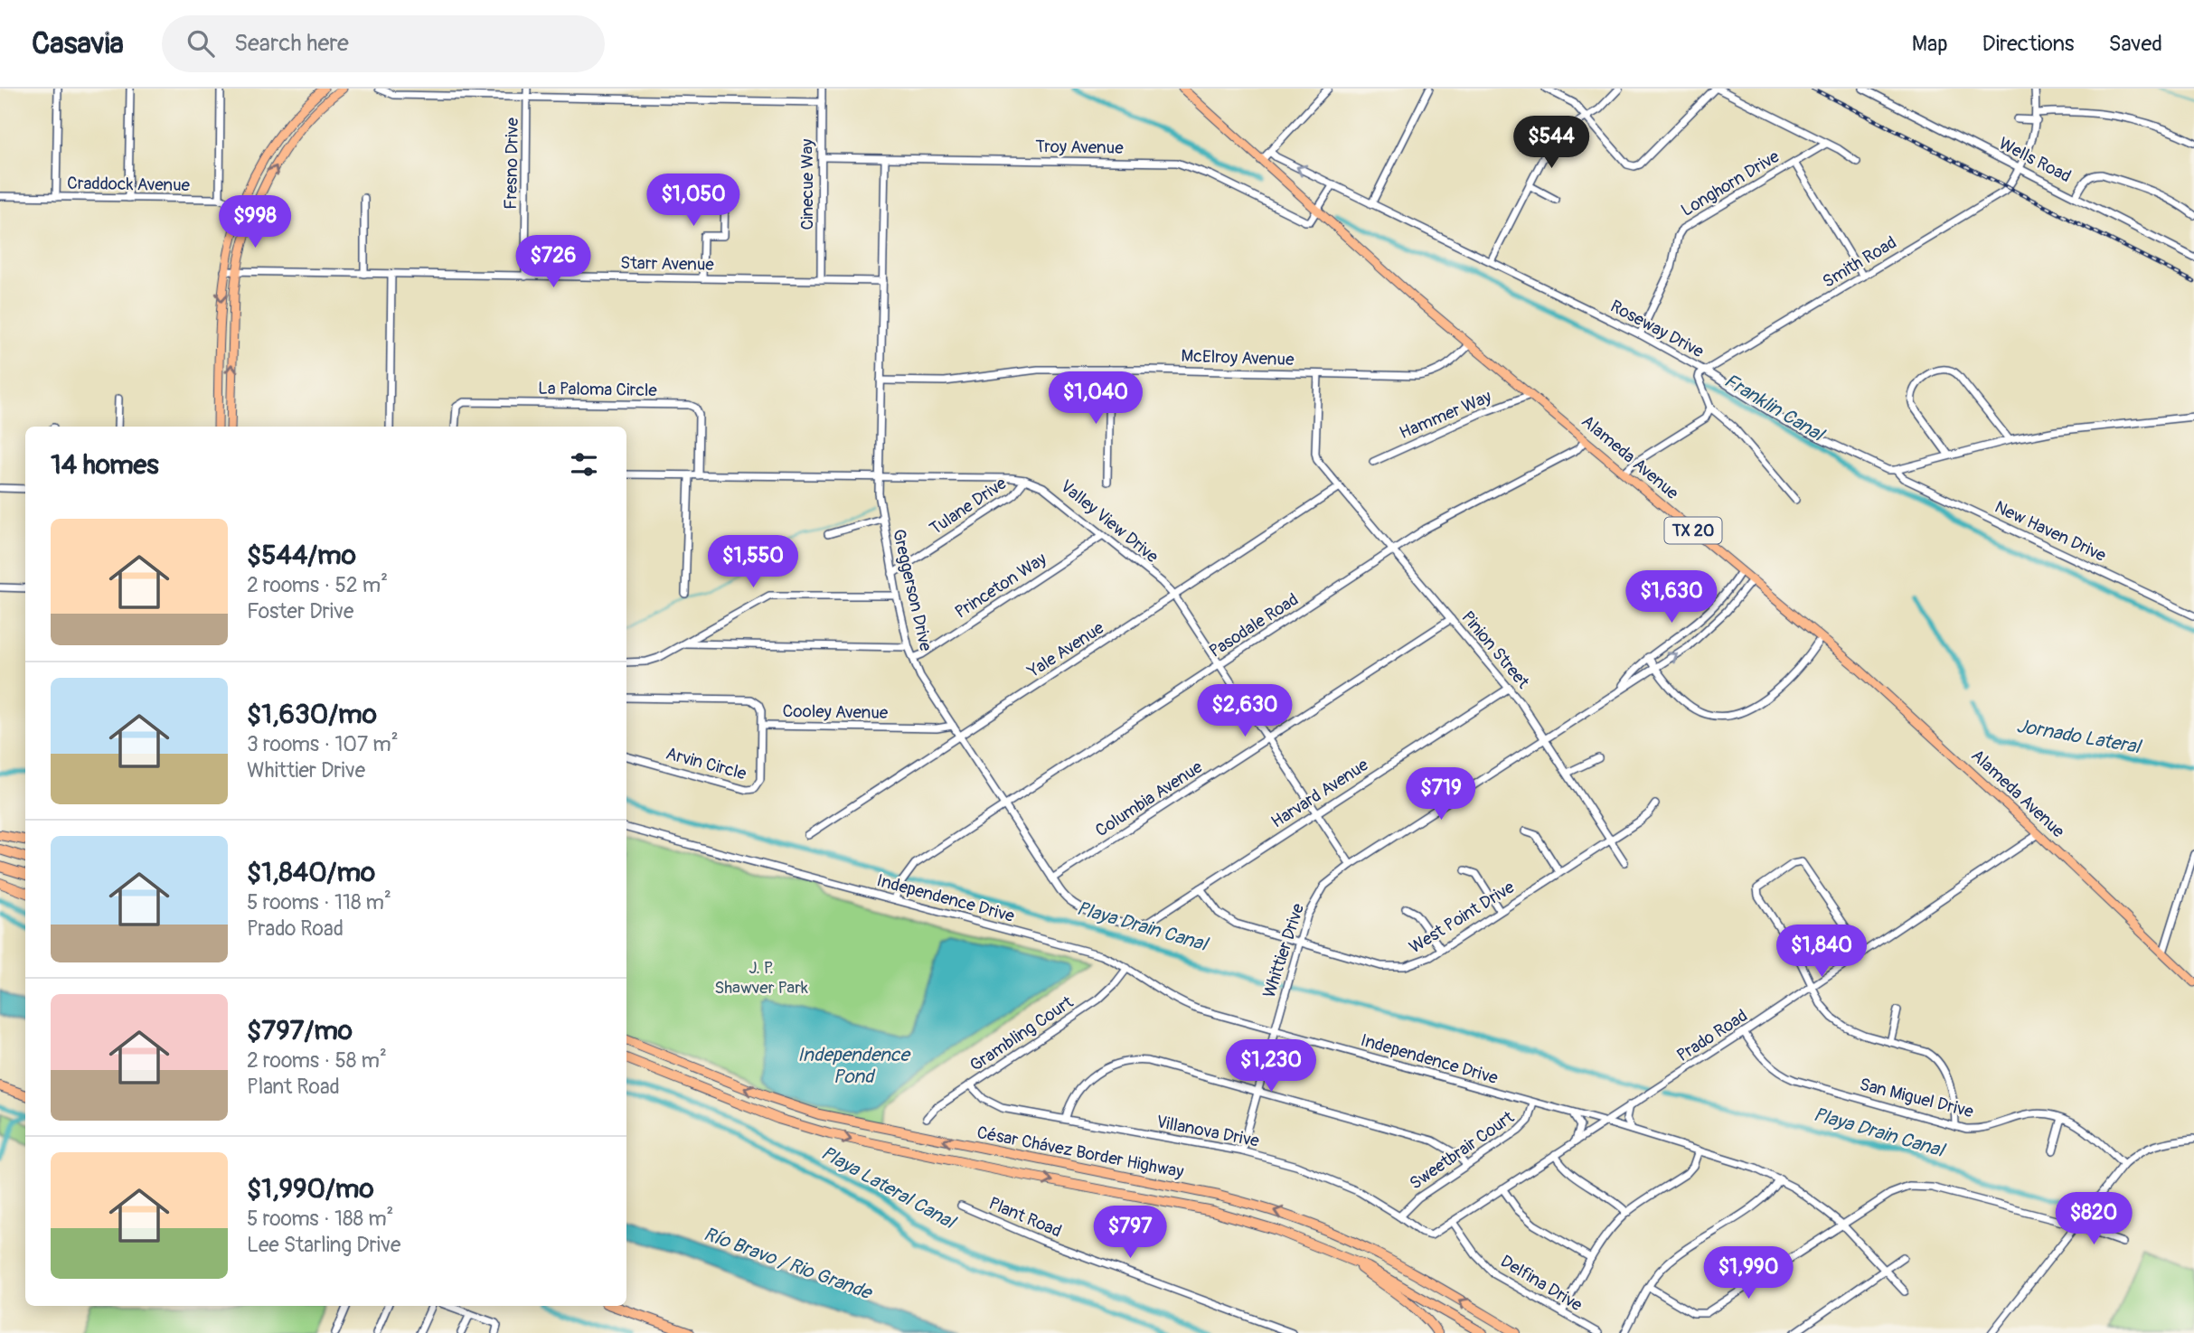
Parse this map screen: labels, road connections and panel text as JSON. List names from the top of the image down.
{
  "streets": {
    "highway": ["César Chávez Border Highway"],
    "main road": ["Alameda Avenue", "TX 20"],
    "street": [
      "Troy Avenue",
      "Wells Road",
      "Fresno Drive",
      "Longhorn Drive",
      "Craddock Avenue",
      "Cinecue Way",
      "Smith Road",
      "Starr Avenue",
      "Roseway Drive",
      "McElroy Avenue",
      "La Paloma Circle",
      "Hammer Way",
      "Tulane Drive",
      "Valley View Drive",
      "New Haven Drive",
      "Princeton Way",
      "Greggerson Drive",
      "Pasodale Road",
      "Yale Avenue",
      "Pinion Street",
      "Cooley Avenue",
      "Arvin Circle",
      "Harvard Avenue",
      "Columbia Avenue",
      "Independence Drive",
      "West Point Drive",
      "Whittier Drive",
      "Grambling Court",
      "Prado Road",
      "San Miguel Drive",
      "Villanova Drive",
      "Sweetbrair Court",
      "Plant Road",
      "Delfina Drive"
    ]
  },
  "crossings": [
    ["Troy Avenue", "Cinecue Way"],
    ["Troy Avenue", "Alameda Avenue"],
    ["Troy Avenue", "Greggerson Drive"],
    ["Wells Road", "Smith Road"],
    ["Fresno Drive", "Starr Avenue"],
    ["Longhorn Drive", "Roseway Drive"],
    ["Cinecue Way", "Starr Avenue"],
    ["Smith Road", "Roseway Drive"],
    ["Starr Avenue", "Greggerson Drive"],
    ["Roseway Drive", "New Haven Drive"],
    ["McElroy Avenue", "Alameda Avenue"],
    ["McElroy Avenue", "Greggerson Drive"],
    ["McElroy Avenue", "Pinion Street"],
    ["La Paloma Circle", "Valley View Drive"],
    ["Hammer Way", "Alameda Avenue"],
    ["Alameda Avenue", "Pasodale Road"],
    ["Alameda Avenue", "Whittier Drive"],
    ["Alameda Avenue", "Prado Road"],
    ["Tulane Drive", "Valley View Drive"],
    ["Tulane Drive", "Greggerson Drive"],
    ["Valley View Drive", "Princeton Way"],
    ["Valley View Drive", "Greggerson Drive"],
    ["Valley View Drive", "Pasodale Road"],
    ["Valley View Drive", "Yale Avenue"],
    ["Valley View Drive", "Harvard Avenue"],
    ["Valley View Drive", "Columbia Avenue"],
    ["Valley View Drive", "Whittier Drive"],
    ["Princeton Way", "Greggerson Drive"],
    ["Greggerson Drive", "Pasodale Road"],
    ["Greggerson Drive", "Yale Avenue"],
    ["Greggerson Drive", "Cooley Avenue"],
    ["Greggerson Drive", "Harvard Avenue"],
    ["Greggerson Drive", "Columbia Avenue"],
    ["Pasodale Road", "Pinion Street"],
    ["Pasodale Road", "Independence Drive"],
    ["Yale Avenue", "Pinion Street"],
    ["Pinion Street", "Harvard Avenue"],
    ["Pinion Street", "Columbia Avenue"],
    ["Pinion Street", "West Point Drive"],
    ["Pinion Street", "Whittier Drive"],
    ["Cooley Avenue", "Arvin Circle"],
    ["Harvard Avenue", "West Point Drive"],
    ["Independence Drive", "Whittier Drive"],
    ["Independence Drive", "Grambling Court"],
    ["Independence Drive", "Prado Road"],
    ["Independence Drive", "Sweetbrair Court"],
    ["West Point Drive", "Whittier Drive"],
    ["Whittier Drive", "Villanova Drive"],
    ["Grambling Court", "Villanova Drive"],
    ["Prado Road", "San Miguel Drive"],
    ["Prado Road", "Villanova Drive"],
    ["Prado Road", "Delfina Drive"],
    ["Villanova Drive", "Sweetbrair Court"]
  ],
  "water": [
    "Franklin Canal",
    "Jornado Lateral",
    "Playa Drain Canal",
    "Independence Pond",
    "Playa Lateral Canal",
    "Río Bravo / Rio Grande"
  ],
  "parks": ["J. P. Shawver Park"],
  "page": {
    "header": "Casavia",
    "search": "Search here",
    "nav": ["Map", "Directions", "Saved"],
    "price": [
      "$544",
      "$1,050",
      "$998",
      "$726",
      "$1,040",
      "$1,550",
      "$1,630",
      "$2,630",
      "$719",
      "$1,840",
      "$1,230",
      "$820",
      "$797",
      "$1,990"
    ],
    "heading": "14 homes",
    "list": [
      {
        "name": "$544/mo",
        "note": "2 rooms · 52 m² · Foster Drive"
      },
      {
        "name": "$1,630/mo",
        "note": "3 rooms · 107 m² · Whittier Drive"
      },
      {
        "name": "$1,840/mo",
        "note": "5 rooms · 118 m² · Prado Road"
      },
      {
        "name": "$797/mo",
        "note": "2 rooms · 58 m² · Plant Road"
      },
      {
        "name": "$1,990/mo",
        "note": "5 rooms · 188 m² · Lee Starling Drive"
      }
    ]
  }
}
